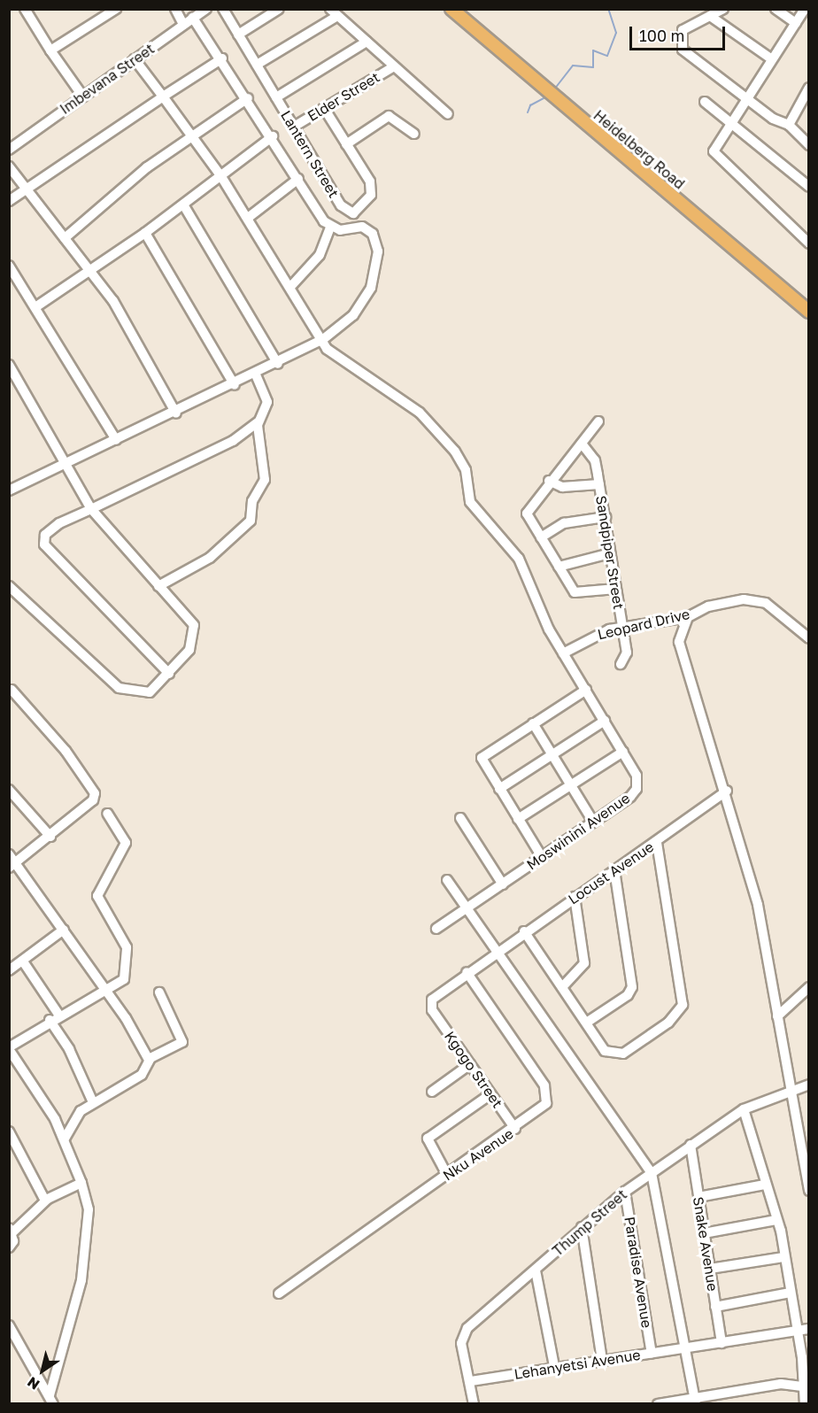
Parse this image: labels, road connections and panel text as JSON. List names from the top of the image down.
{
  "streets": {
    "main road": ["Heidelberg Road"],
    "street": [
      "Imbevana Street",
      "Elder Street",
      "Lantern Street",
      "Sandpiper Street",
      "Leopard Drive",
      "Moswinini Avenue",
      "Locust Avenue",
      "Kgogo Street",
      "Nku Avenue",
      "Thump Street",
      "Snake Avenue",
      "Paradise Avenue",
      "Lehanyetsi Avenue"
    ]
  },
  "crossings": [
    ["Imbevana Street", "Moswinini Avenue"],
    ["Elder Street", "Lantern Street"],
    ["Sandpiper Street", "Leopard Drive"],
    ["Leopard Drive", "Moswinini Avenue"],
    ["Locust Avenue", "Kgogo Street"],
    ["Locust Avenue", "Nku Avenue"],
    ["Kgogo Street", "Nku Avenue"],
    ["Thump Street", "Snake Avenue"],
    ["Thump Street", "Paradise Avenue"],
    ["Thump Street", "Lehanyetsi Avenue"],
    ["Snake Avenue", "Lehanyetsi Avenue"],
    ["Paradise Avenue", "Lehanyetsi Avenue"]
  ],
  "scale_bar": "100 m",
  "north": "bottom left"
}
